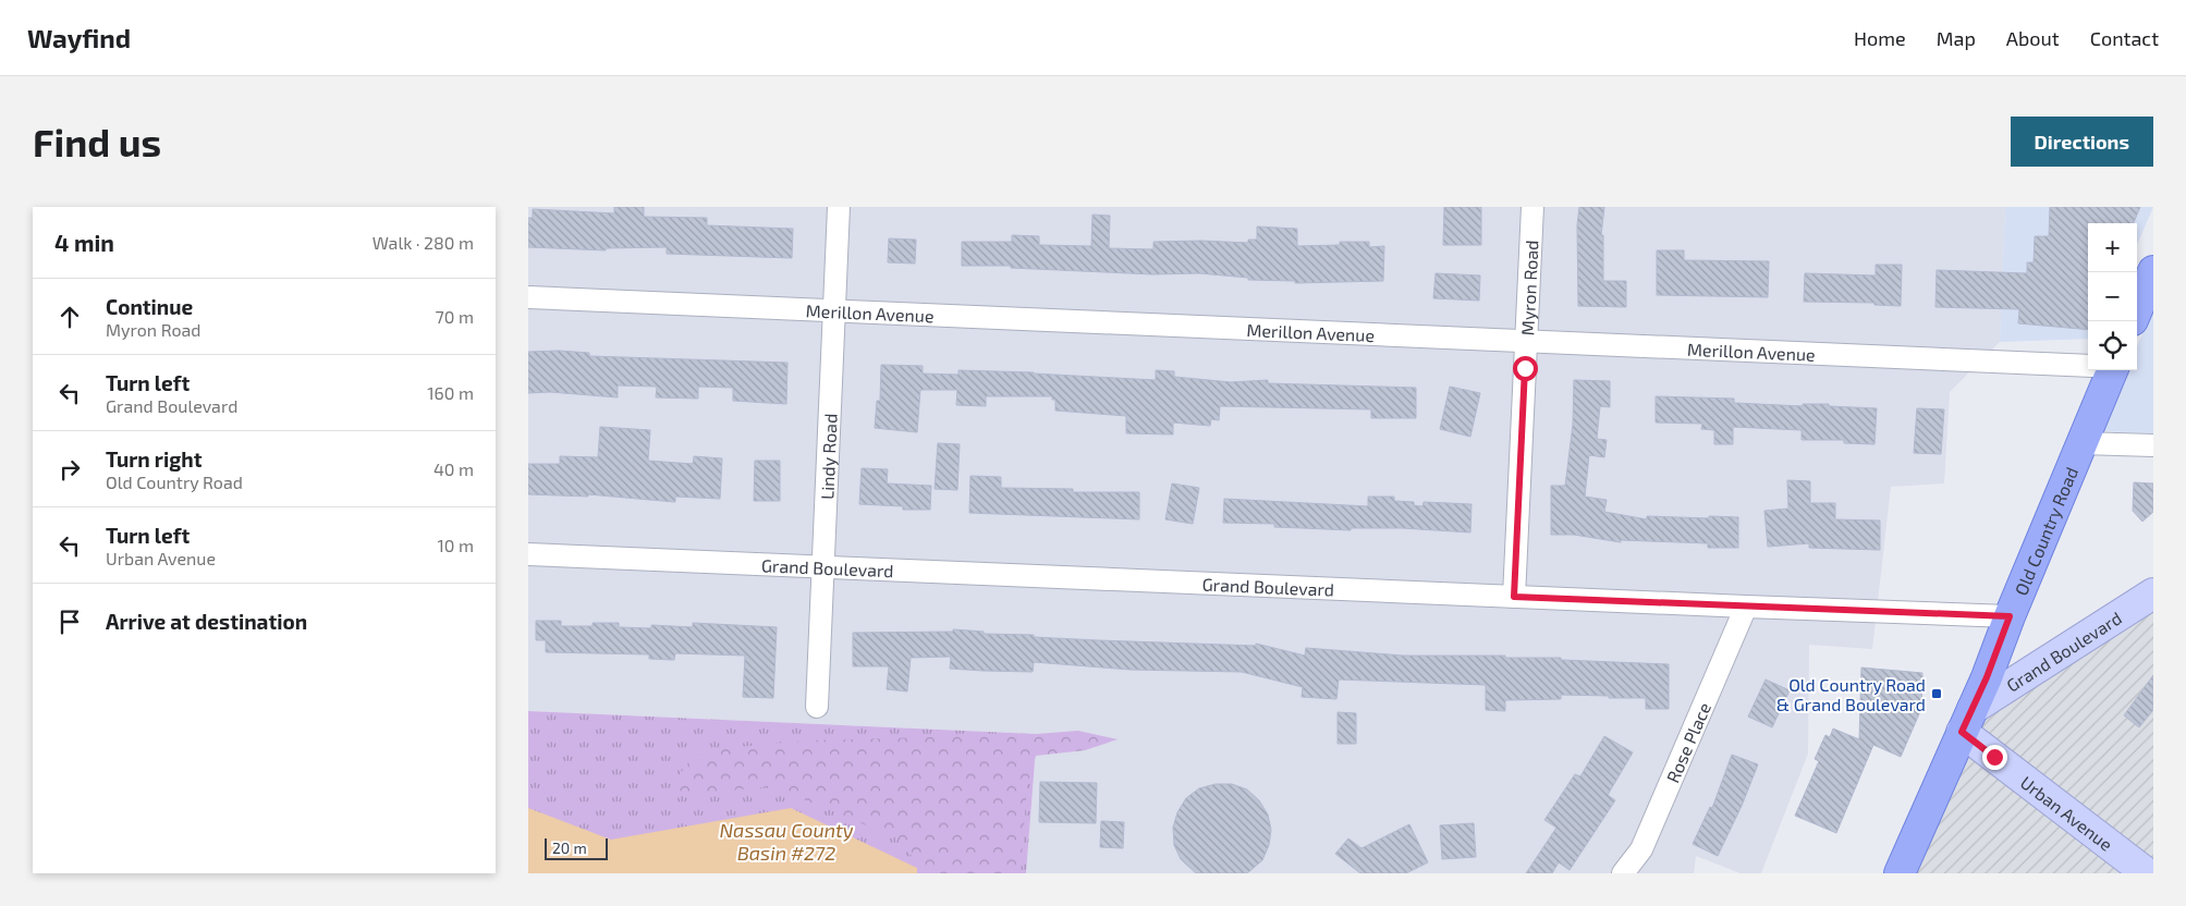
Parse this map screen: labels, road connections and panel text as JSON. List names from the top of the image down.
{
  "streets": {
    "main road": ["Old Country Road"],
    "street": [
      "Myron Road",
      "Merillon Avenue",
      "Lindy Road",
      "Grand Boulevard",
      "Rose Place",
      "Urban Avenue"
    ]
  },
  "crossings": [
    ["Myron Road", "Merillon Avenue"],
    ["Myron Road", "Grand Boulevard"],
    ["Merillon Avenue", "Lindy Road"],
    ["Lindy Road", "Grand Boulevard"],
    ["Old Country Road", "Grand Boulevard"],
    ["Old Country Road", "Urban Avenue"],
    ["Grand Boulevard", "Rose Place"],
    ["Grand Boulevard", "Urban Avenue"]
  ],
  "water": ["Nassau County Basin #272"],
  "places": {
    "transit": ["Old Country Road & Grand Boulevard"]
  },
  "scale_bar": "20 m",
  "page": {
    "header": "Wayfind",
    "nav": [
      "Home",
      "Map",
      "About",
      "Contact"
    ],
    "buttons": "Directions",
    "title": "Find us",
    "heading": ["4 min", "Walk · 280 m"],
    "map_buttons": ["+", "−"],
    "list": [
      ["Continue", "Myron Road", "70 m"],
      ["Turn left", "Grand Boulevard", "160 m"],
      ["Turn right", "Old Country Road", "40 m"],
      ["Turn left", "Urban Avenue", "10 m"],
      "Arrive at destination"
    ],
    "scale": "20 m"
  }
}
